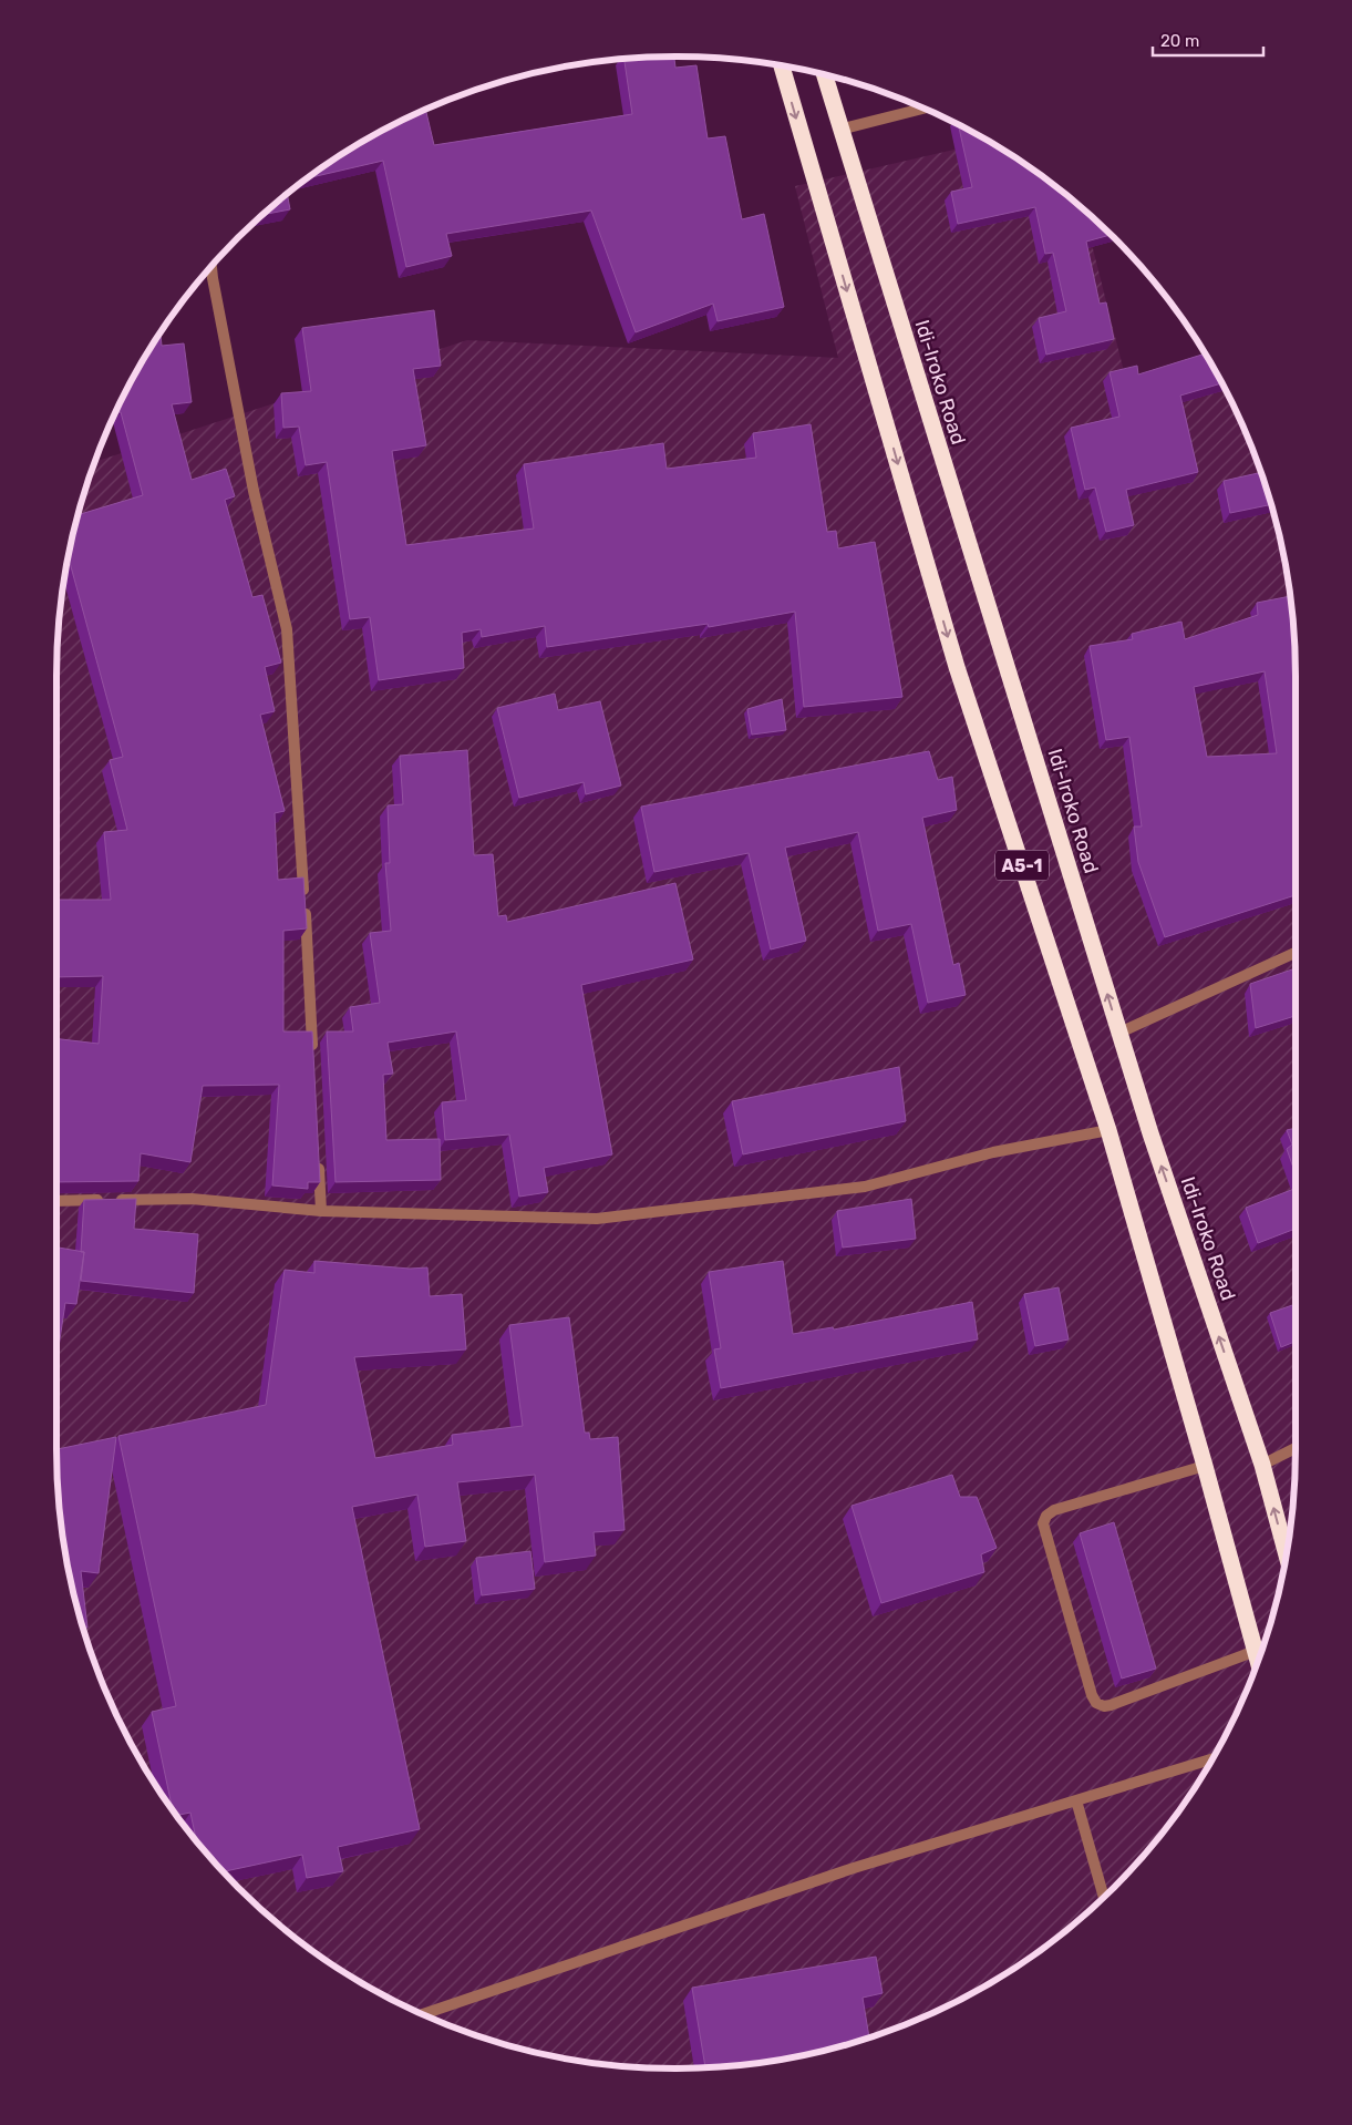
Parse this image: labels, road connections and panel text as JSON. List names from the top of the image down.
{
  "streets": {
    "highway": ["Idi-Iroko Road", "A5-1"]
  },
  "scale_bar": "20 m"
}
